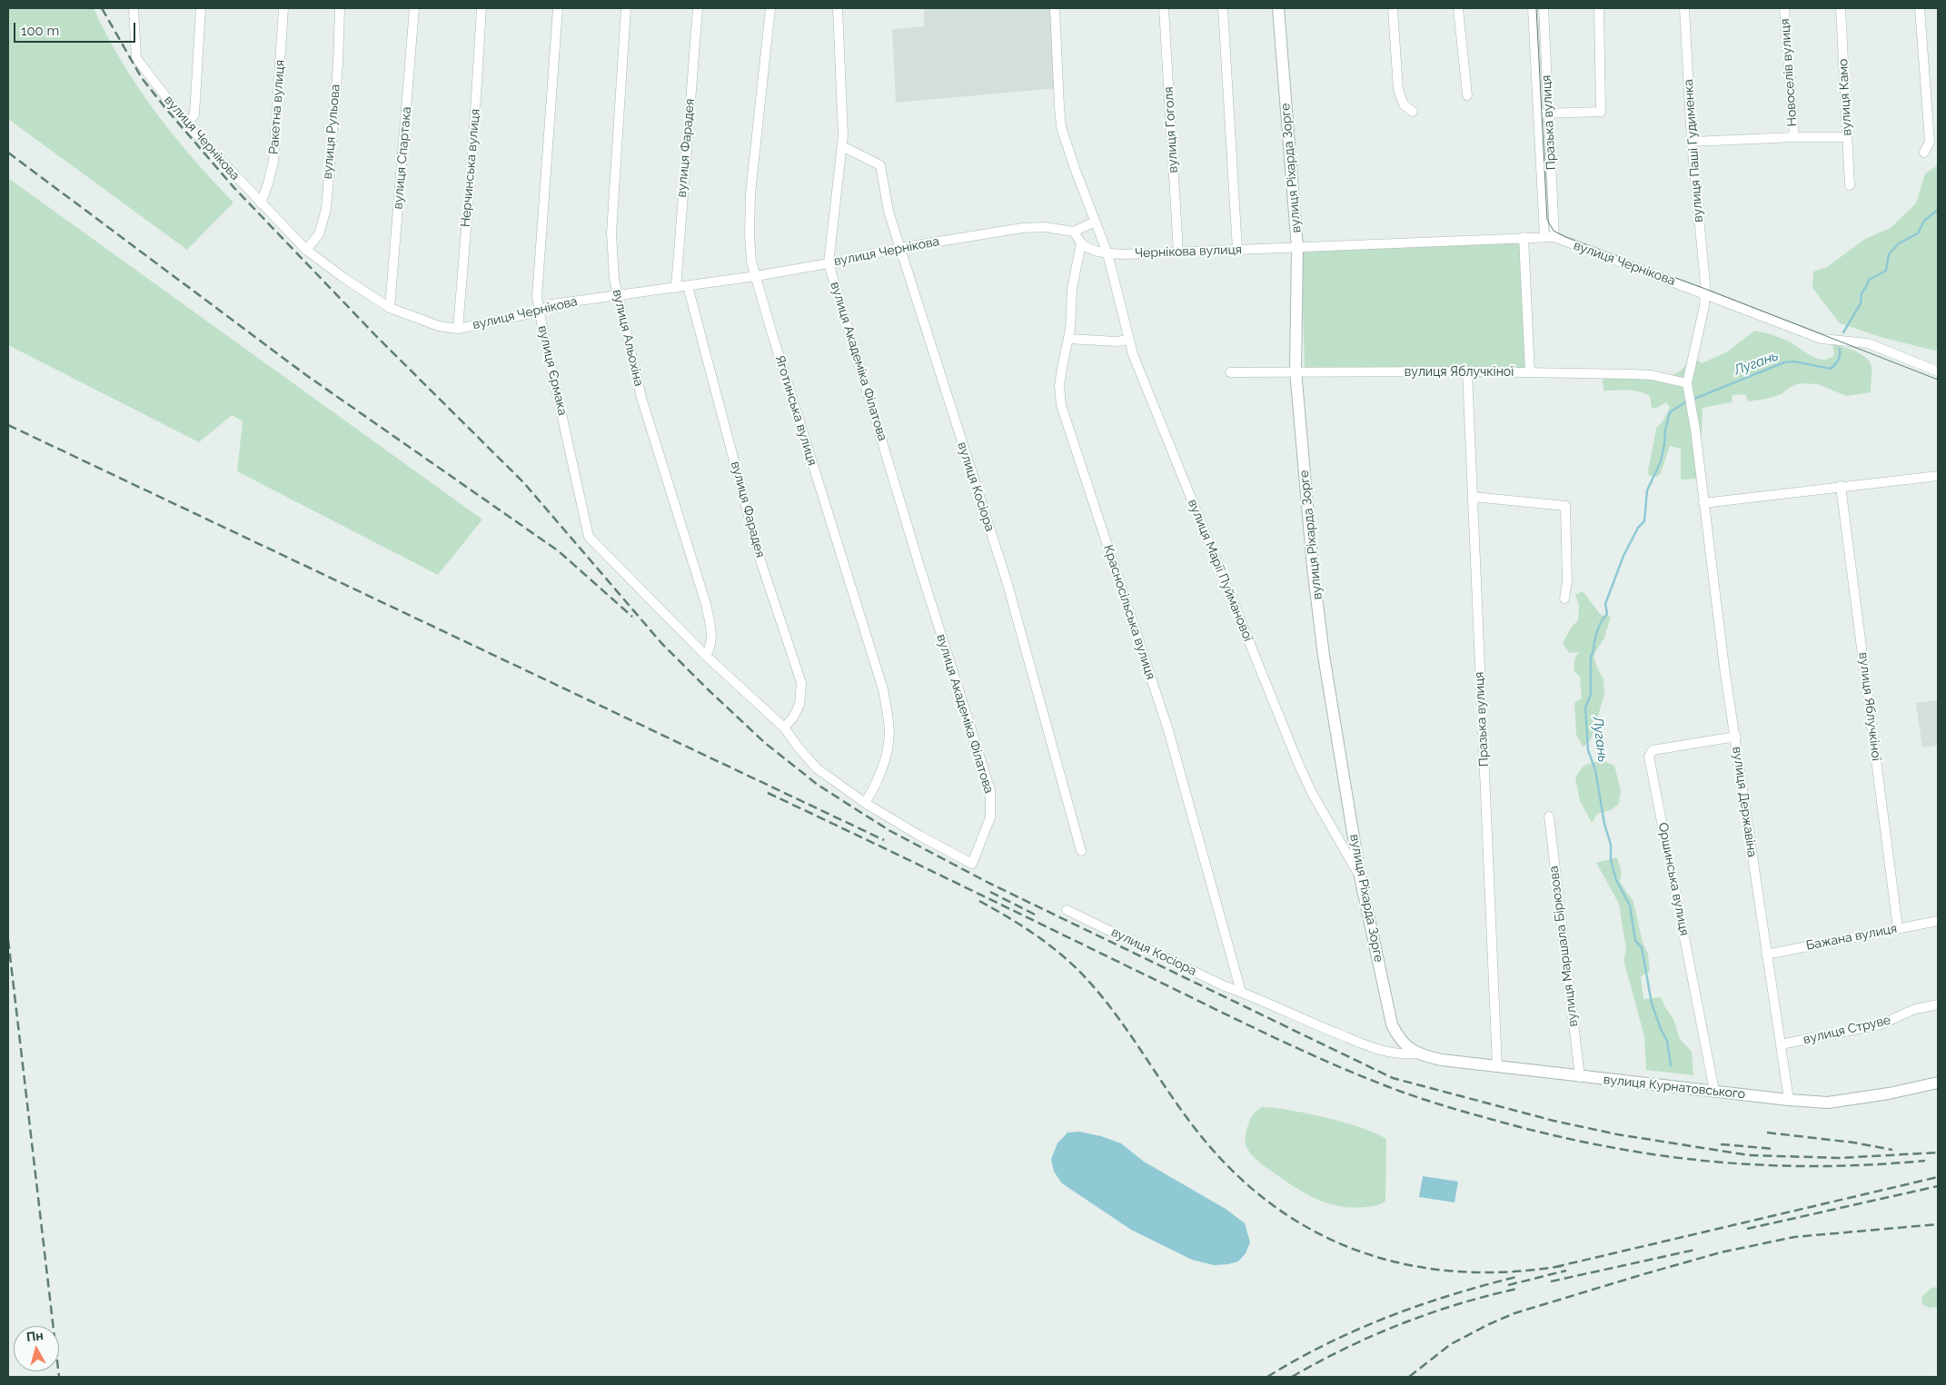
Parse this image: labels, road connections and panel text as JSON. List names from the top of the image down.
{
  "streets": {
    "street": [
      "Новоселів вулиця",
      "вулиця Камо",
      "Ракетна вулиця",
      "Празька вулиця",
      "вулиця Гоголя",
      "вулиця Рульова",
      "вулиця Чернікова",
      "вулиця Фарадея",
      "вулиця Паші Гудименка",
      "вулиця Спартака",
      "Нерчинська вулиця",
      "вулиця Ріхарда Зорге",
      "Чернікова вулиця",
      "вулиця Альохіна",
      "вулиця Академіка Філатова",
      "вулиця Єрмака",
      "вулиця Яблучкіної",
      "Яготинська вулиця",
      "вулиця Косіора",
      "вулиця Марії Пуйманової",
      "Красносільська вулиця",
      "вулиця Державіна",
      "Оршинська вулиця",
      "Бажана вулиця",
      "вулиця Маршала Бірюзова",
      "вулиця Струве",
      "вулиця Курнатовського"
    ]
  },
  "crossings": [
    ["Ракетна вулиця", "вулиця Чернікова"],
    ["Празька вулиця", "вулиця Чернікова"],
    ["Празька вулиця", "вулиця Яблучкіної"],
    ["Празька вулиця", "вулиця Курнатовського"],
    ["вулиця Гоголя", "Чернікова вулиця"],
    ["вулиця Рульова", "вулиця Чернікова"],
    ["вулиця Чернікова", "вулиця Фарадея"],
    ["вулиця Чернікова", "вулиця Паші Гудименка"],
    ["вулиця Чернікова", "вулиця Спартака"],
    ["вулиця Чернікова", "Нерчинська вулиця"],
    ["вулиця Чернікова", "вулиця Ріхарда Зорге"],
    ["вулиця Чернікова", "Чернікова вулиця"],
    ["вулиця Чернікова", "вулиця Альохіна"],
    ["вулиця Чернікова", "вулиця Академіка Філатова"],
    ["вулиця Чернікова", "вулиця Єрмака"],
    ["вулиця Чернікова", "Яготинська вулиця"],
    ["вулиця Чернікова", "вулиця Косіора"],
    ["вулиця Фарадея", "вулиця Академіка Філатова"],
    ["вулиця Паші Гудименка", "вулиця Яблучкіної"],
    ["вулиця Паші Гудименка", "вулиця Державіна"],
    ["вулиця Ріхарда Зорге", "Чернікова вулиця"],
    ["вулиця Ріхарда Зорге", "вулиця Яблучкіної"],
    ["вулиця Ріхарда Зорге", "вулиця Косіора"],
    ["вулиця Ріхарда Зорге", "вулиця Марії Пуйманової"],
    ["вулиця Ріхарда Зорге", "вулиця Курнатовського"],
    ["Чернікова вулиця", "вулиця Марії Пуйманової"],
    ["Чернікова вулиця", "Красносільська вулиця"],
    ["вулиця Альохіна", "вулиця Академіка Філатова"],
    ["вулиця Альохіна", "вулиця Єрмака"],
    ["вулиця Академіка Філатова", "вулиця Єрмака"],
    ["вулиця Академіка Філатова", "Яготинська вулиця"],
    ["вулиця Яблучкіної", "вулиця Державіна"],
    ["вулиця Яблучкіної", "Бажана вулиця"],
    ["вулиця Косіора", "Красносільська вулиця"],
    ["вулиця Косіора", "вулиця Курнатовського"],
    ["вулиця Державіна", "Оршинська вулиця"],
    ["вулиця Державіна", "Бажана вулиця"],
    ["вулиця Державіна", "вулиця Струве"],
    ["вулиця Державіна", "вулиця Курнатовського"],
    ["Оршинська вулиця", "вулиця Курнатовського"],
    ["вулиця Маршала Бірюзова", "вулиця Курнатовського"]
  ],
  "water": ["Лугань"],
  "scale_bar": "100 m",
  "north": "top"
}
